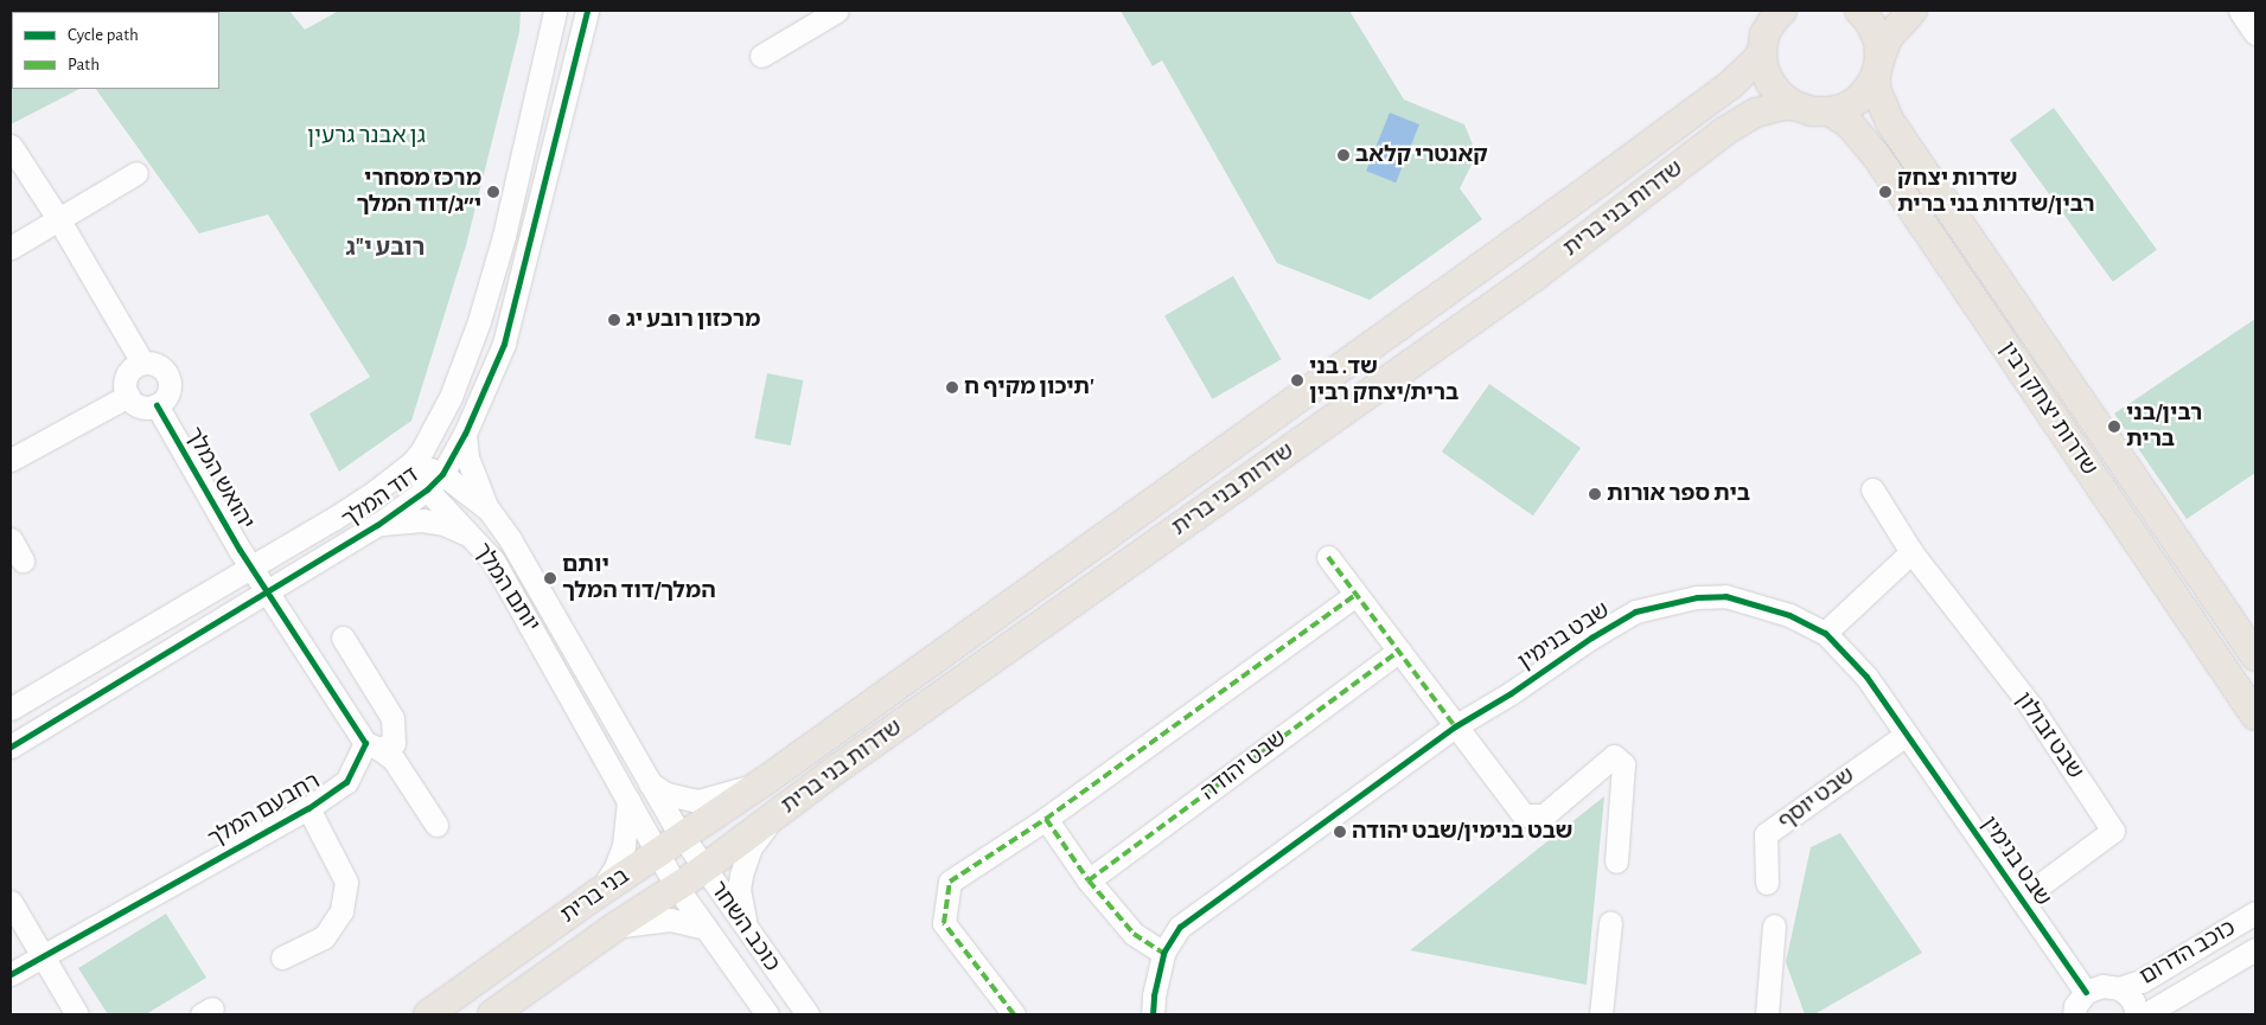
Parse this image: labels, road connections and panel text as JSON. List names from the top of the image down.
{
  "streets": {
    "main road": ["שדרות בני ברית", "שדרות יצחק רבין", "בני ברית"],
    "street": [
      "יהואש המלך",
      "דוד המלך",
      "יותם המלך",
      "שבט בנימין",
      "שבט זבולון",
      "שבט יהודה",
      "שבט יוסף",
      "רחבעם המלך",
      "כוכב השחר",
      "כוכב הדרום"
    ]
  },
  "crossings": [
    ["שדרות בני ברית", "יותם המלך"],
    ["שדרות בני ברית", "בני ברית"],
    ["שדרות בני ברית", "כוכב השחר"],
    ["יהואש המלך", "דוד המלך"],
    ["דוד המלך", "יותם המלך"],
    ["יותם המלך", "בני ברית"],
    ["יותם המלך", "כוכב השחר"],
    ["שבט בנימין", "שבט זבולון"],
    ["שבט בנימין", "שבט יוסף"],
    ["שבט בנימין", "כוכב הדרום"],
    ["בני ברית", "כוכב השחר"]
  ],
  "districts": ["רובע י\"ג"],
  "parks": ["גן אבנר גרעין"],
  "places": [
    "קאנטרי קלאב",
    "מרכז מסחרי י״ג/דוד המלך",
    "שדרות יצחק רבין/שדרות בני ברית",
    "מרכזון רובע יג",
    "שד. בני ברית/יצחק רבין",
    "תיכון מקיף ח'",
    "רבין/בני ברית",
    "בית ספר אורות",
    "יותם המלך/דוד המלך",
    "שבט בנימין/שבט יהודה"
  ],
  "legend": ["Cycle path", "Path"]
}
